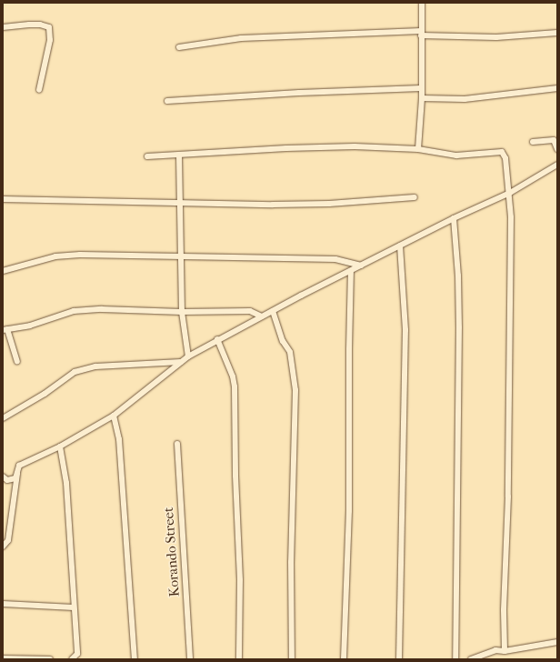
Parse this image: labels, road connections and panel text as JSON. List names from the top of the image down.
{
  "streets": {
    "street": ["Korando Street"]
  }
}
